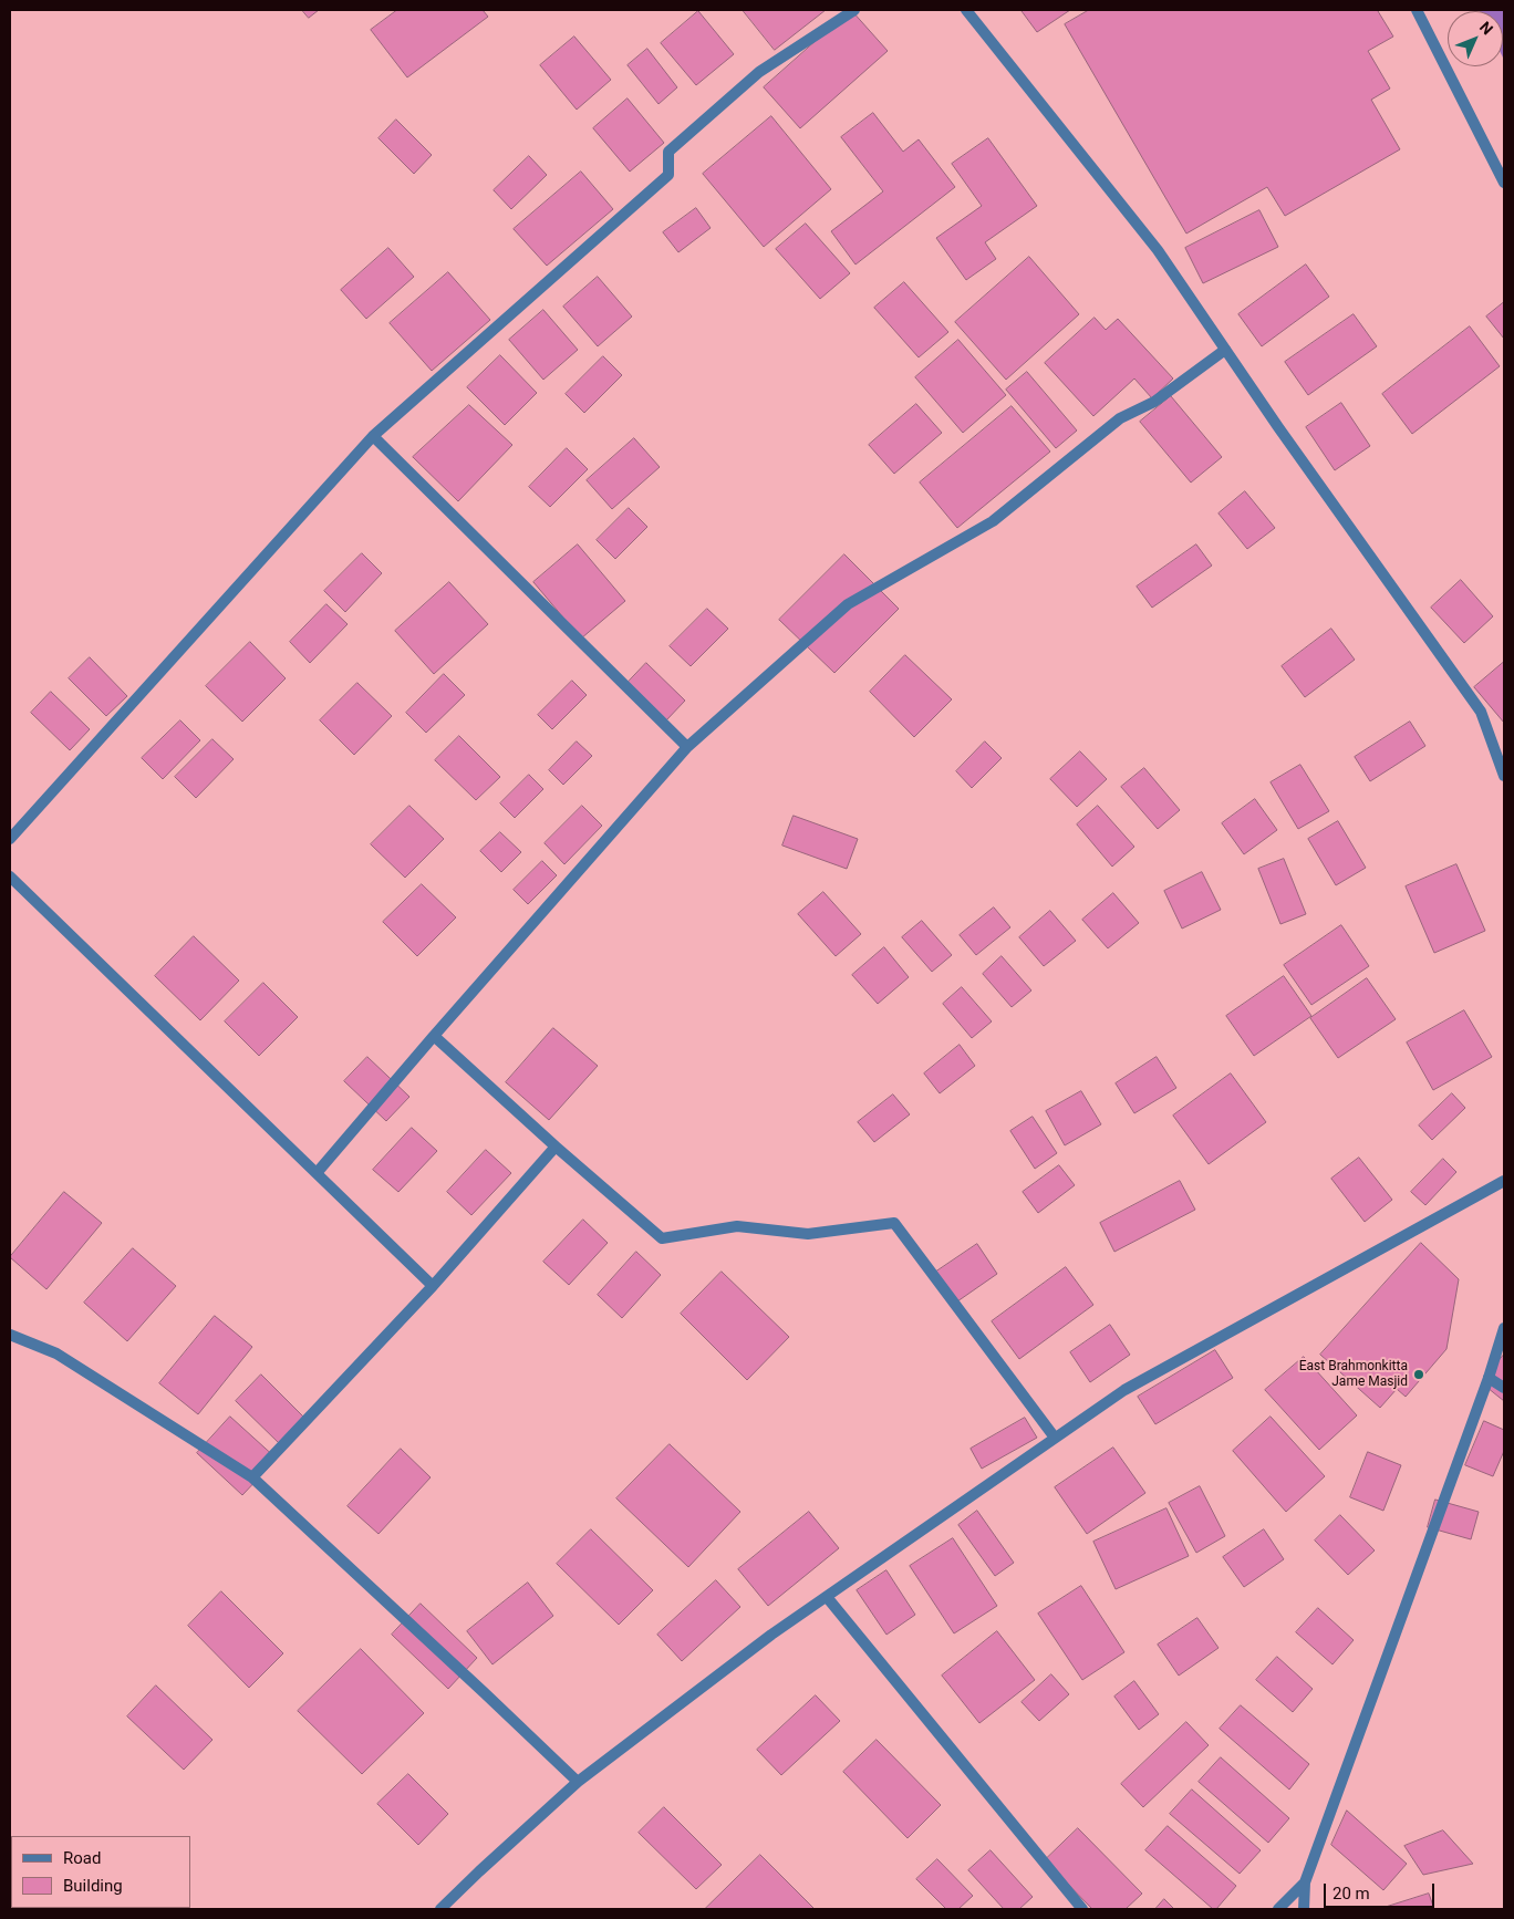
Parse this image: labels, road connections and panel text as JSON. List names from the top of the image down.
{
  "places": ["East Brahmonkitta Jame Masjid"],
  "legend": ["Road", "Building"],
  "scale_bar": "20 m",
  "north": "top right"
}
